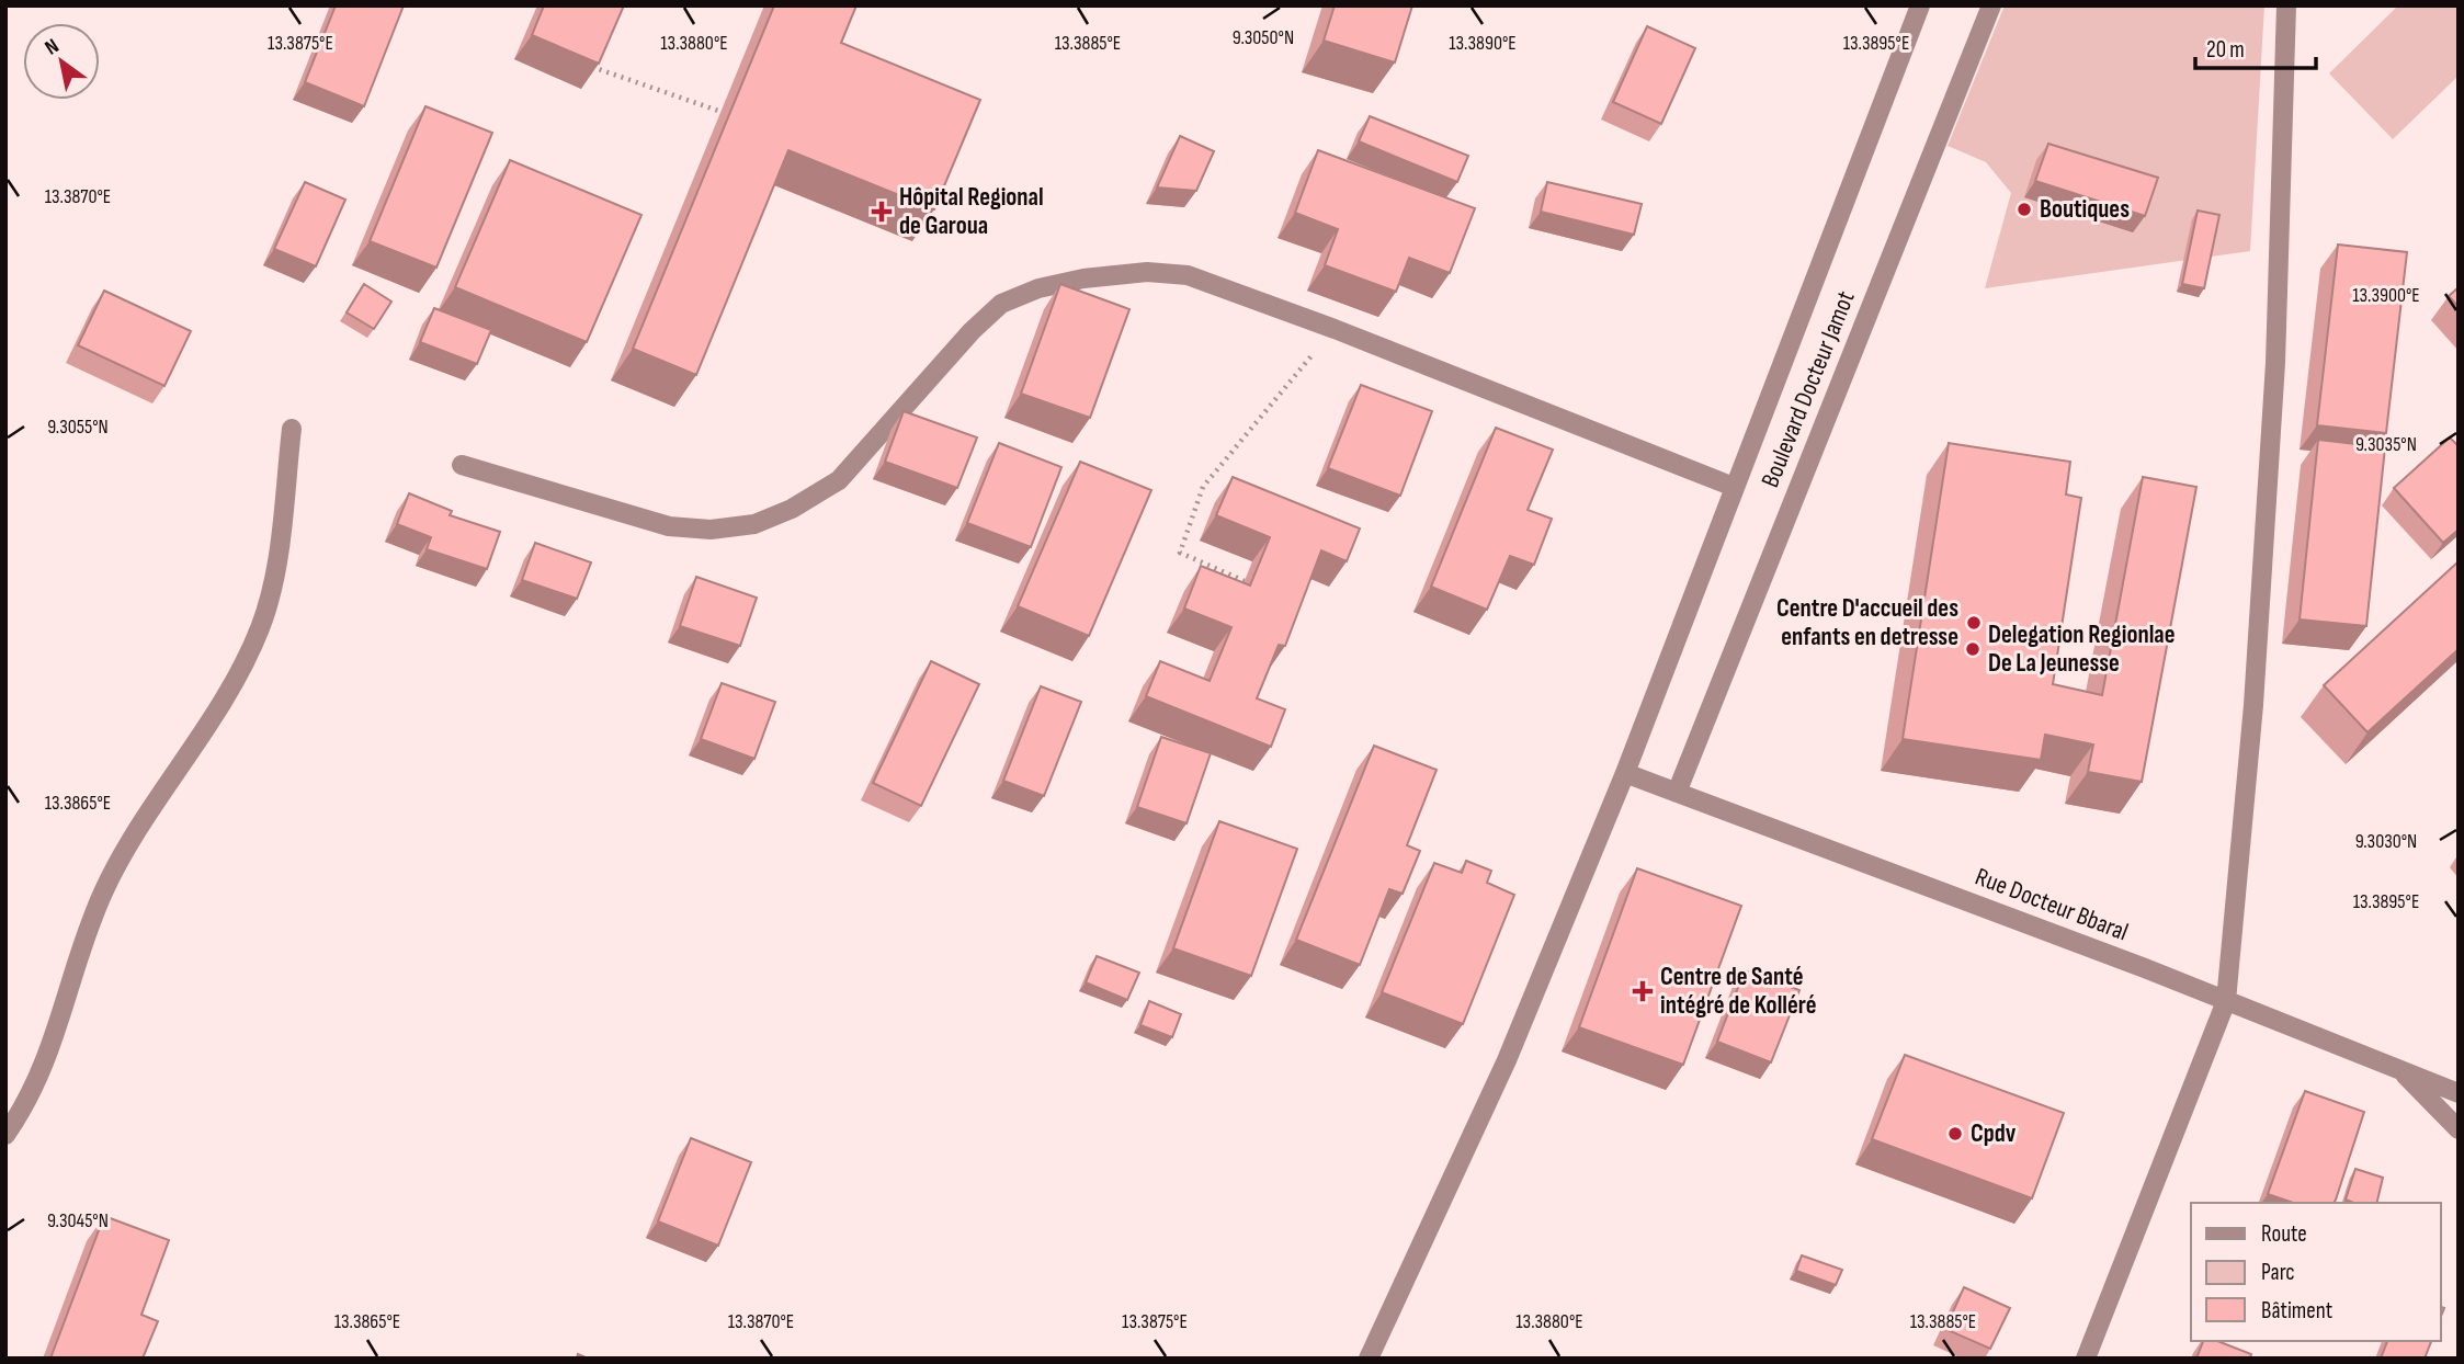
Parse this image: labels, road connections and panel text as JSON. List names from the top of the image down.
{
  "streets": {
    "street": ["Boulevard Docteur Jamot", "Rue Docteur Bbaral"]
  },
  "crossings": [
    ["Boulevard Docteur Jamot", "Rue Docteur Bbaral"]
  ],
  "places": {
    "other": [
      "Boutiques",
      "Centre D'accueil des enfants en detresse",
      "Delegation Regionlae De La Jeunesse",
      "Cpdv"
    ],
    "health": ["Hôpital Regional de Garoua", "Centre de Santé intégré de Kolléré"]
  },
  "legend": ["Route", "Parc", "Bâtiment"],
  "scale_bar": "20 m",
  "north": "top left",
  "coordinates": [
    "9.3050°N",
    "13.3875°E",
    "13.3880°E",
    "13.3885°E",
    "13.3890°E",
    "13.3895°E",
    "13.3870°E",
    "13.3900°E",
    "9.3055°N",
    "9.3035°N",
    "13.3865°E",
    "9.3030°N",
    "9.3045°N"
  ]
}
